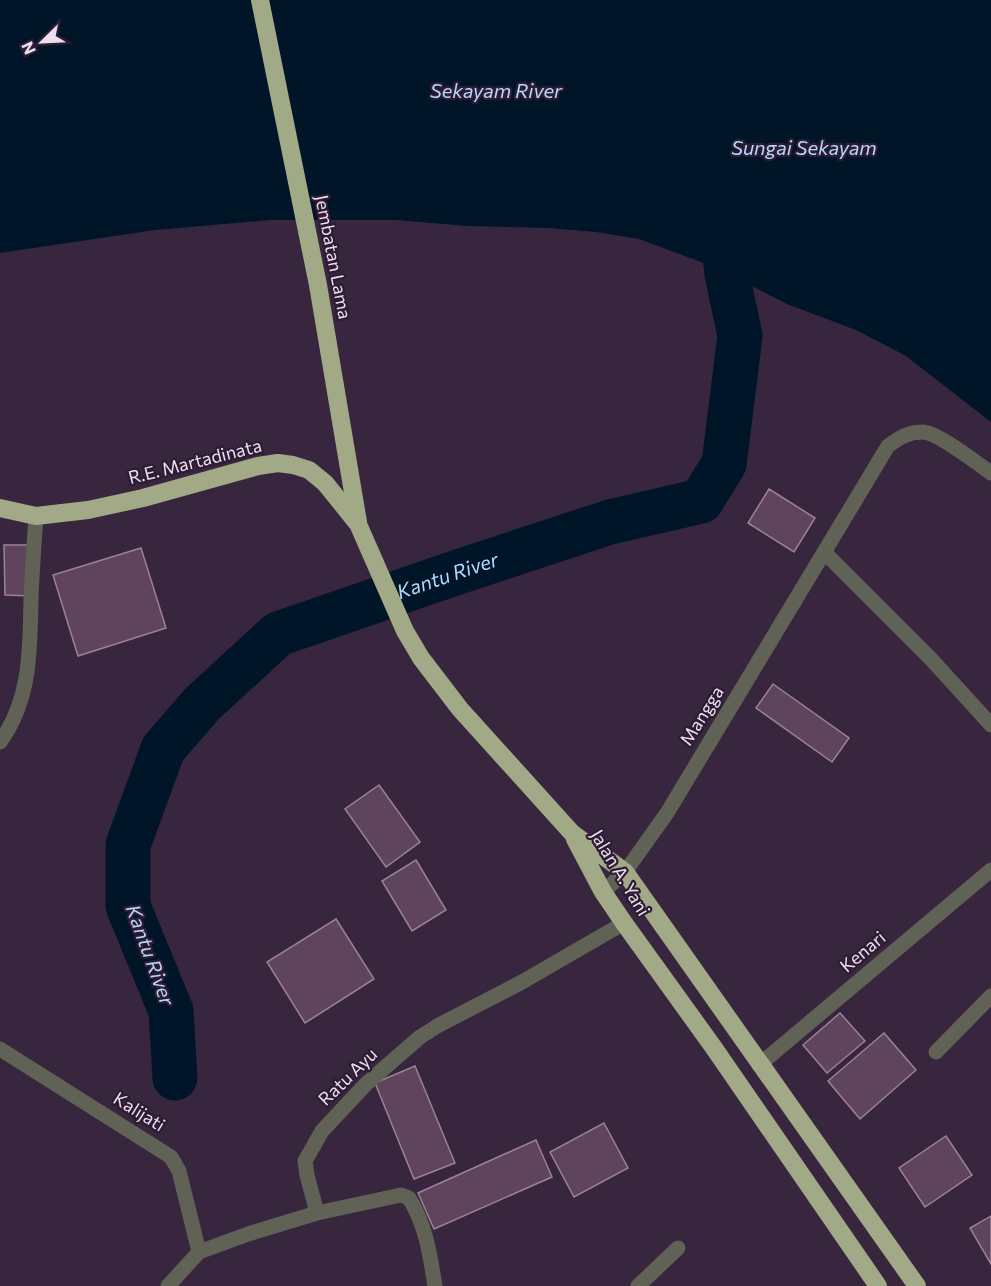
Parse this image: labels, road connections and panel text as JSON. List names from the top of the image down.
{
  "streets": {
    "highway": ["Jembatan Lama", "R.E. Martadinata", "Jalan A. Yani"],
    "street": [
      "Mangga",
      "Kenari",
      "Ratu Ayu",
      "Kalijati"
    ]
  },
  "crossings": [
    ["Jembatan Lama", "R.E. Martadinata"],
    ["R.E. Martadinata", "Jalan A. Yani"],
    ["Mangga", "Jalan A. Yani"],
    ["Jalan A. Yani", "Kenari"],
    ["Jalan A. Yani", "Ratu Ayu"]
  ],
  "water": ["Sekayam River", "Sungai Sekayam", "Kantu River"],
  "north": "bottom left"
}
